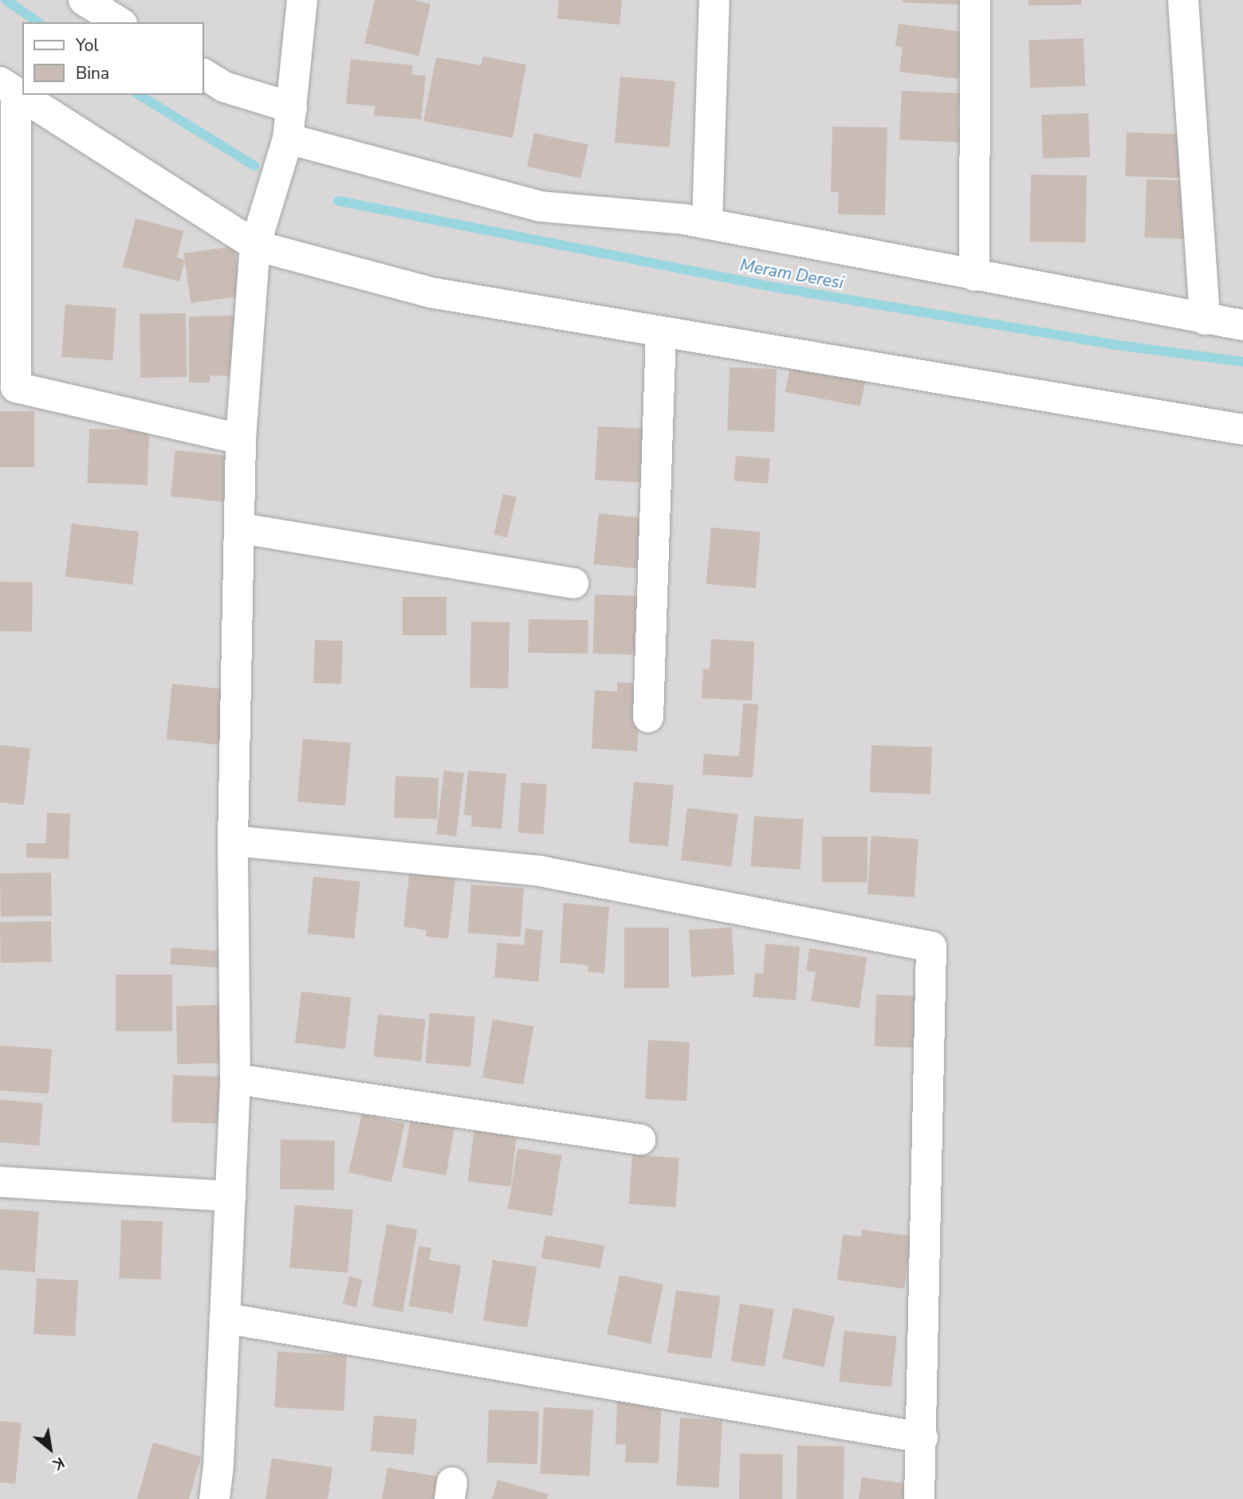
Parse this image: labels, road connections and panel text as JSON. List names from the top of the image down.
{
  "water": ["Meram Deresi"],
  "legend": ["Yol", "Bina"],
  "north": "bottom right"
}
